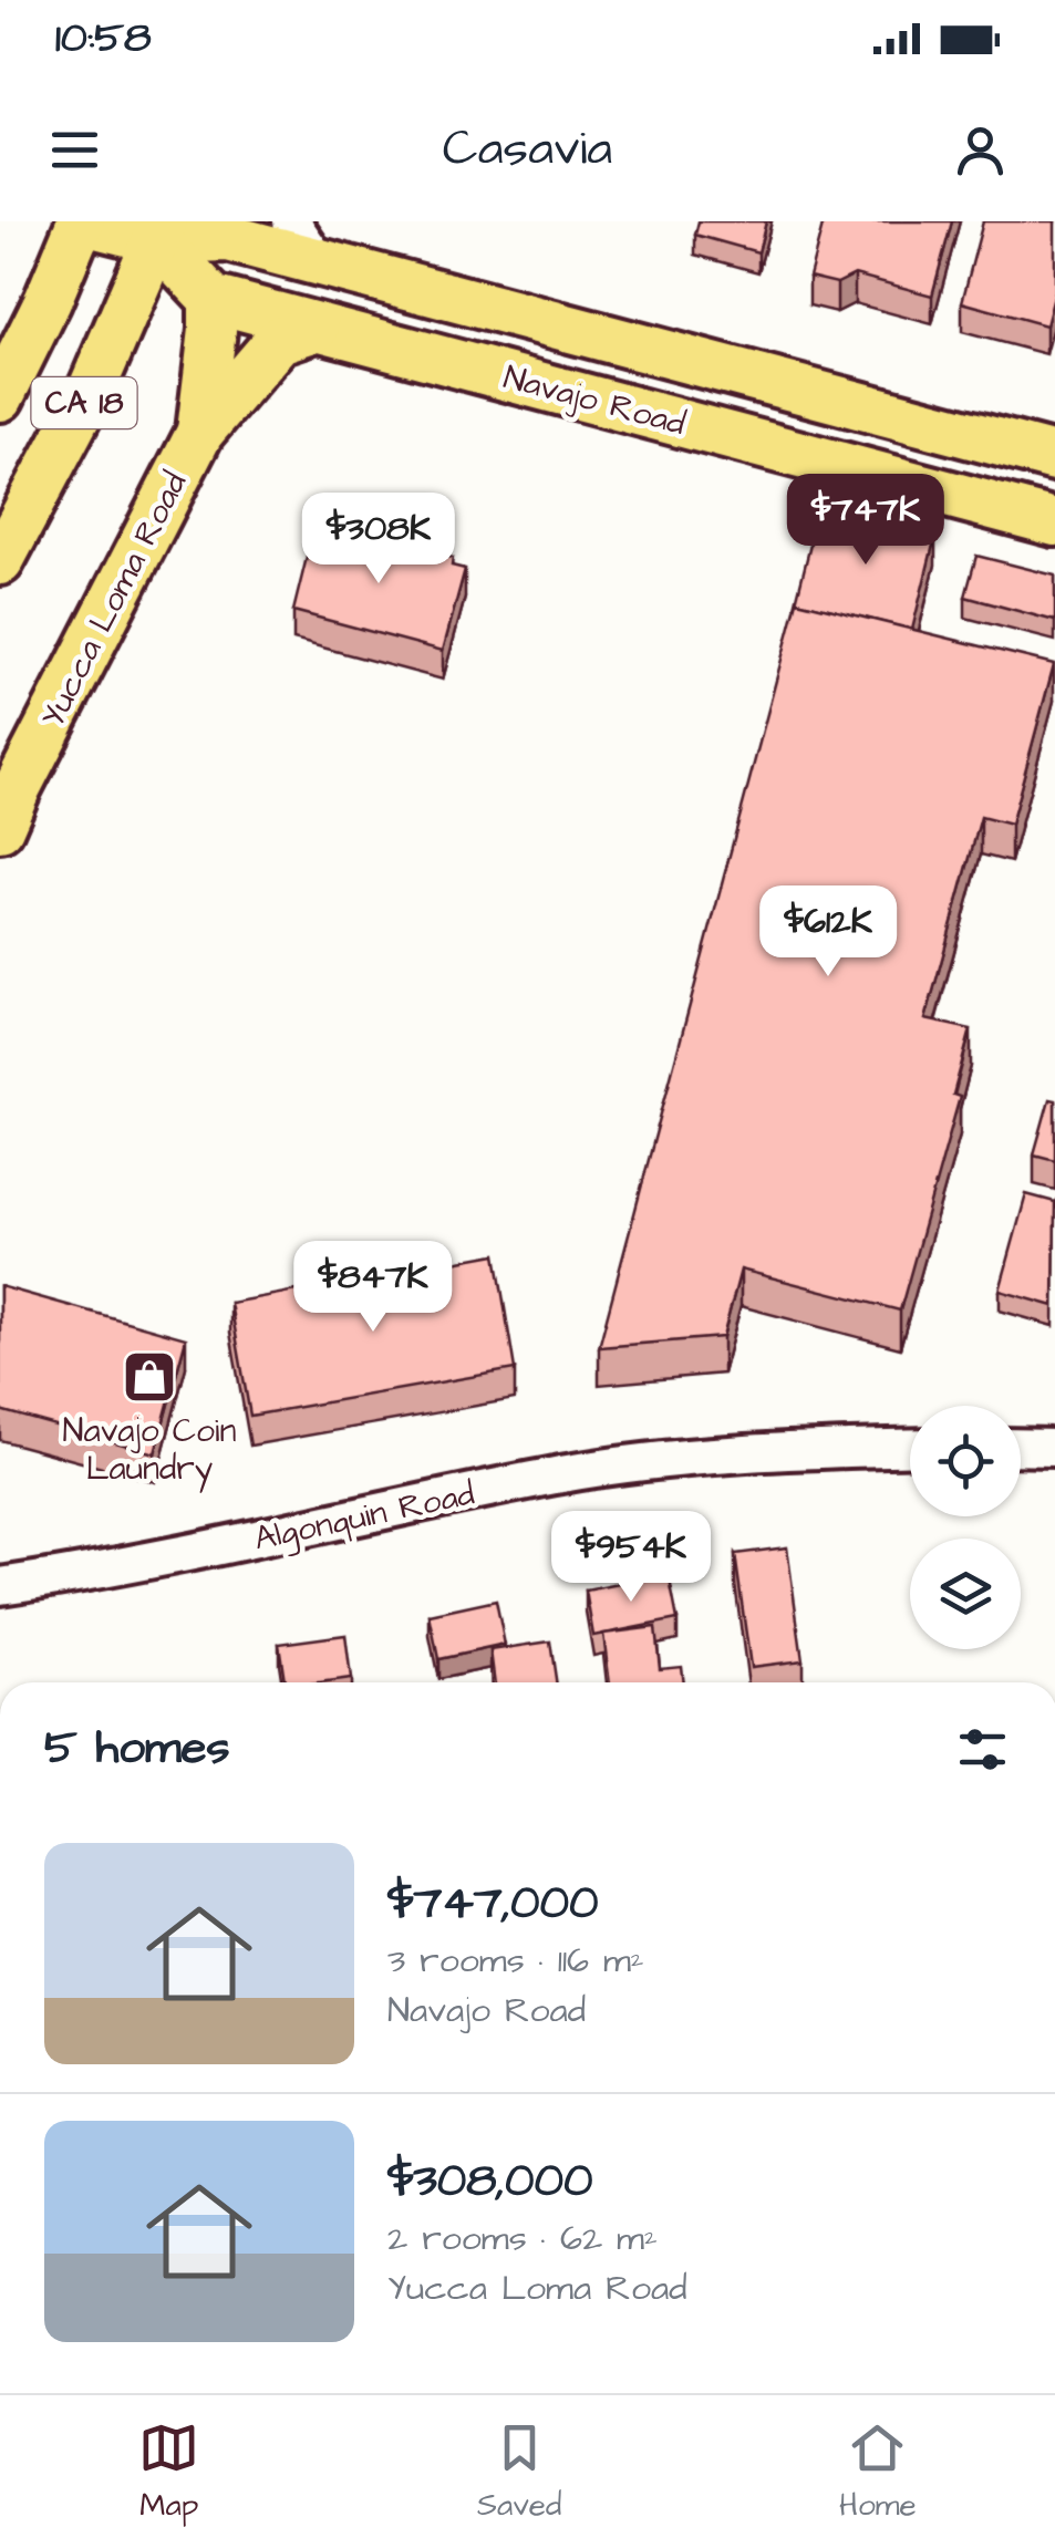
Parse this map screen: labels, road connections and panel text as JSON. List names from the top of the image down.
{
  "streets": {
    "main road": ["Navajo Road", "CA 18", "Yucca Loma Road"],
    "street": ["Algonquin Road"]
  },
  "crossings": [
    ["Navajo Road", "CA 18"]
  ],
  "places": {
    "shop": ["Navajo Coin Laundry"]
  },
  "page": {
    "status": "10:58",
    "header": "Casavia",
    "price": [
      "$747K",
      "$308K",
      "$612K",
      "$847K",
      "$954K"
    ],
    "heading": "5 homes",
    "list": [
      {
        "name": "$747,000",
        "note": "3 rooms · 116 m² · Navajo Road"
      },
      {
        "name": "$308,000",
        "note": "2 rooms · 62 m² · Yucca Loma Road"
      }
    ],
    "tabs": ["Map", "Saved", "Home"]
  }
}
